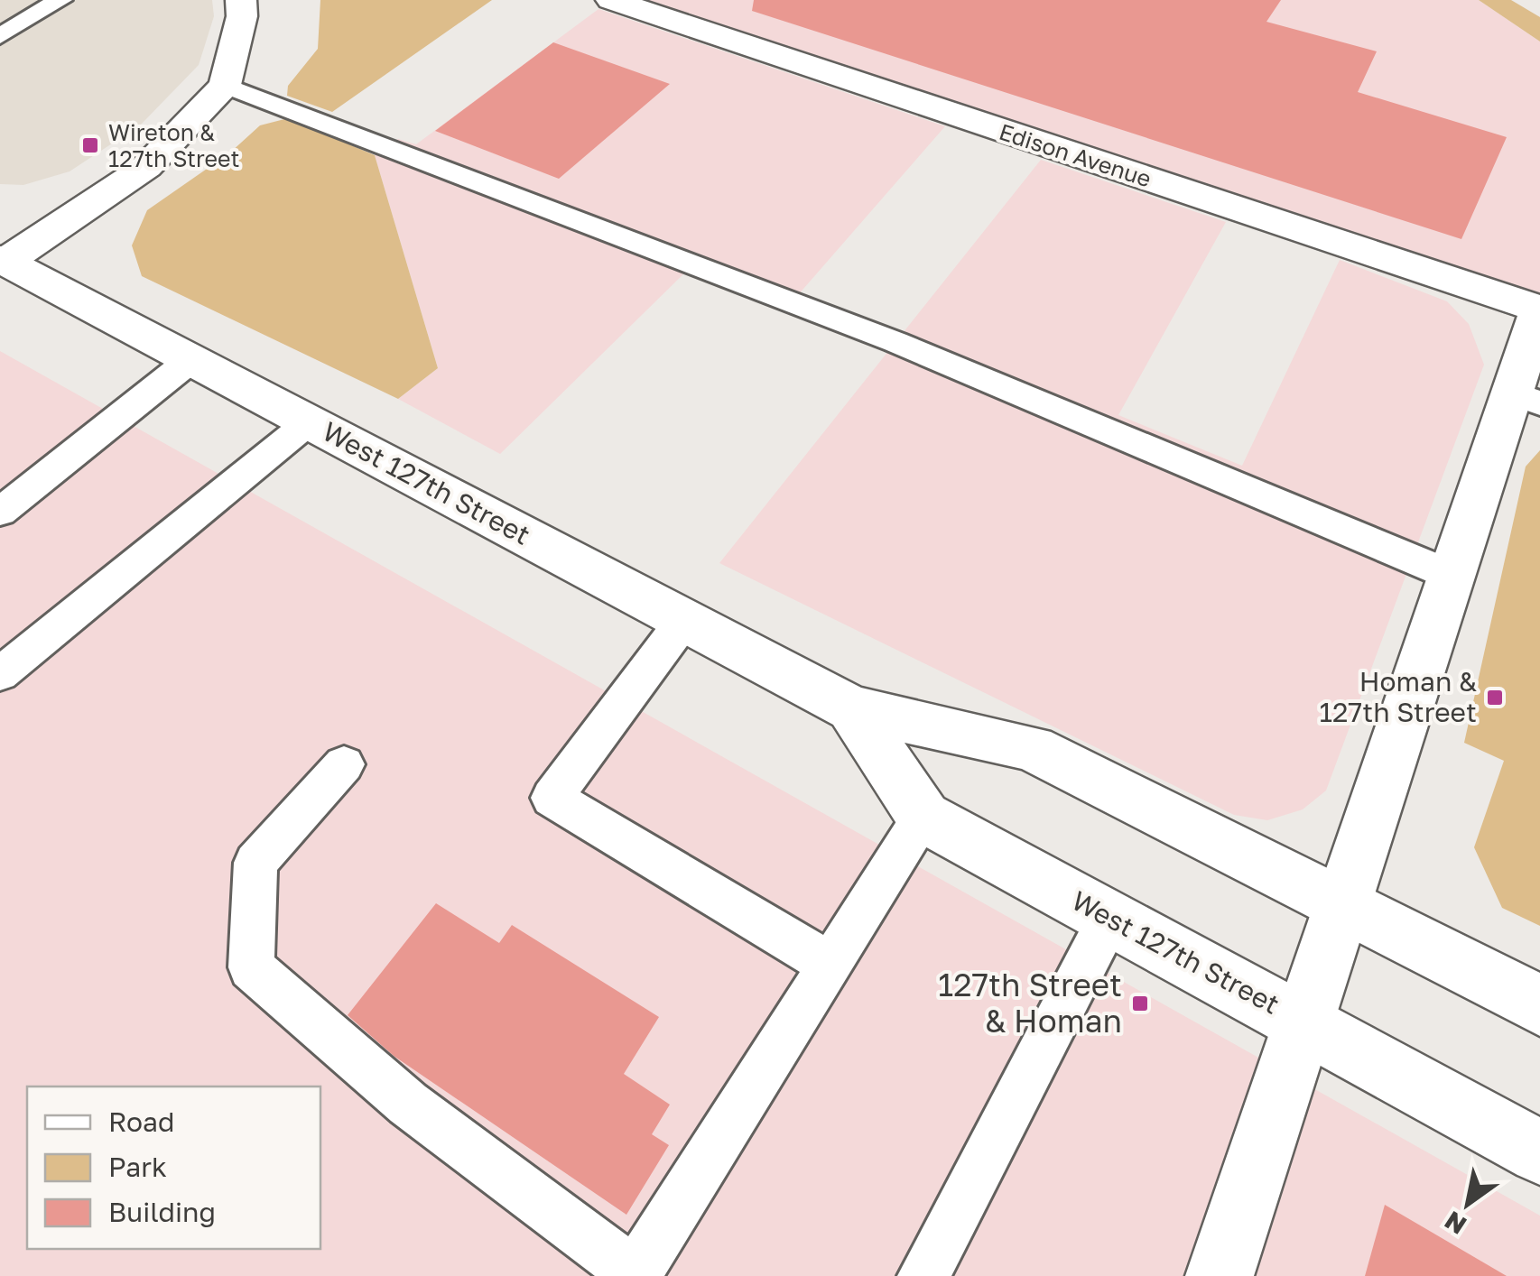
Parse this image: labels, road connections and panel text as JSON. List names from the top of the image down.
{
  "streets": {
    "street": ["Edison Avenue", "West 127th Street"]
  },
  "places": {
    "transit": ["Wireton & 127th Street", "Homan & 127th Street", "127th Street & Homan"]
  },
  "legend": ["Road", "Park", "Building"],
  "north": "bottom left"
}
